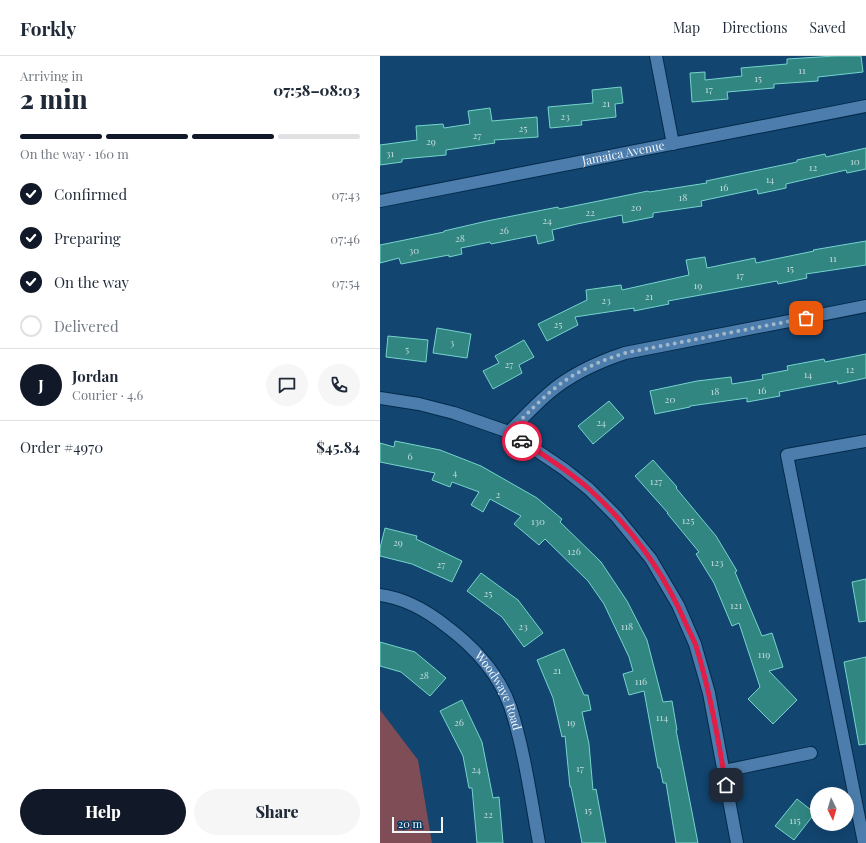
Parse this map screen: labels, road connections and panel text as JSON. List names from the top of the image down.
{
  "streets": {
    "street": ["Jamaica Avenue", "Woodwaye Road"]
  },
  "house_numbers": [
    "11",
    "15",
    "17",
    "21",
    "23",
    "25",
    "27",
    "29",
    "31",
    "10",
    "12",
    "14",
    "16",
    "18",
    "20",
    "22",
    "24",
    "26",
    "28",
    "30",
    "11",
    "15",
    "17",
    "19",
    "21",
    "23",
    "25",
    "3",
    "5",
    "27",
    "12",
    "14",
    "16",
    "18",
    "20",
    "24",
    "6",
    "4",
    "127",
    "2",
    "125",
    "130",
    "29",
    "126",
    "123",
    "27",
    "25",
    "121",
    "23",
    "118",
    "119",
    "21",
    "28",
    "116",
    "114",
    "26",
    "19",
    "17",
    "24",
    "15",
    "22",
    "115"
  ],
  "scale_bar": "20 m",
  "north": "bottom",
  "page": {
    "header": "Forkly",
    "nav": ["Map", "Directions", "Saved"],
    "heading": ["2 min", "Arriving in", "07:58–08:03"],
    "panel": [
      "Jordan",
      "Courier · 4.6",
      "Order #4970",
      "$45.84"
    ],
    "bar": "On the way · 160 m",
    "list": [
      ["Confirmed", "07:43"],
      ["Preparing", "07:46"],
      ["On the way", "07:54"],
      "Delivered"
    ],
    "round": "J",
    "buttons": ["Help", "Share"],
    "scale": "20 m"
  }
}
